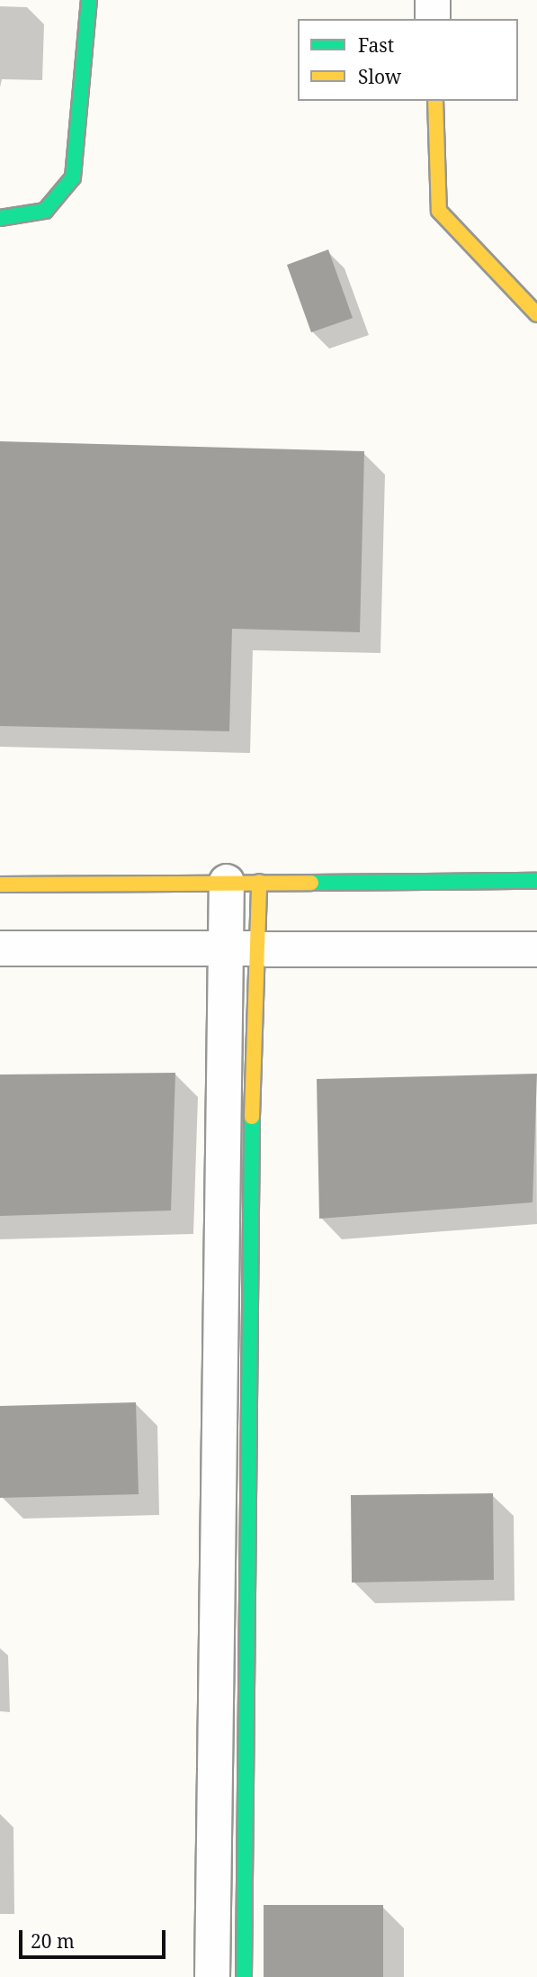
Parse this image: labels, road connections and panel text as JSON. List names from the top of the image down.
{
  "legend": ["Fast", "Slow"],
  "scale_bar": "20 m"
}
